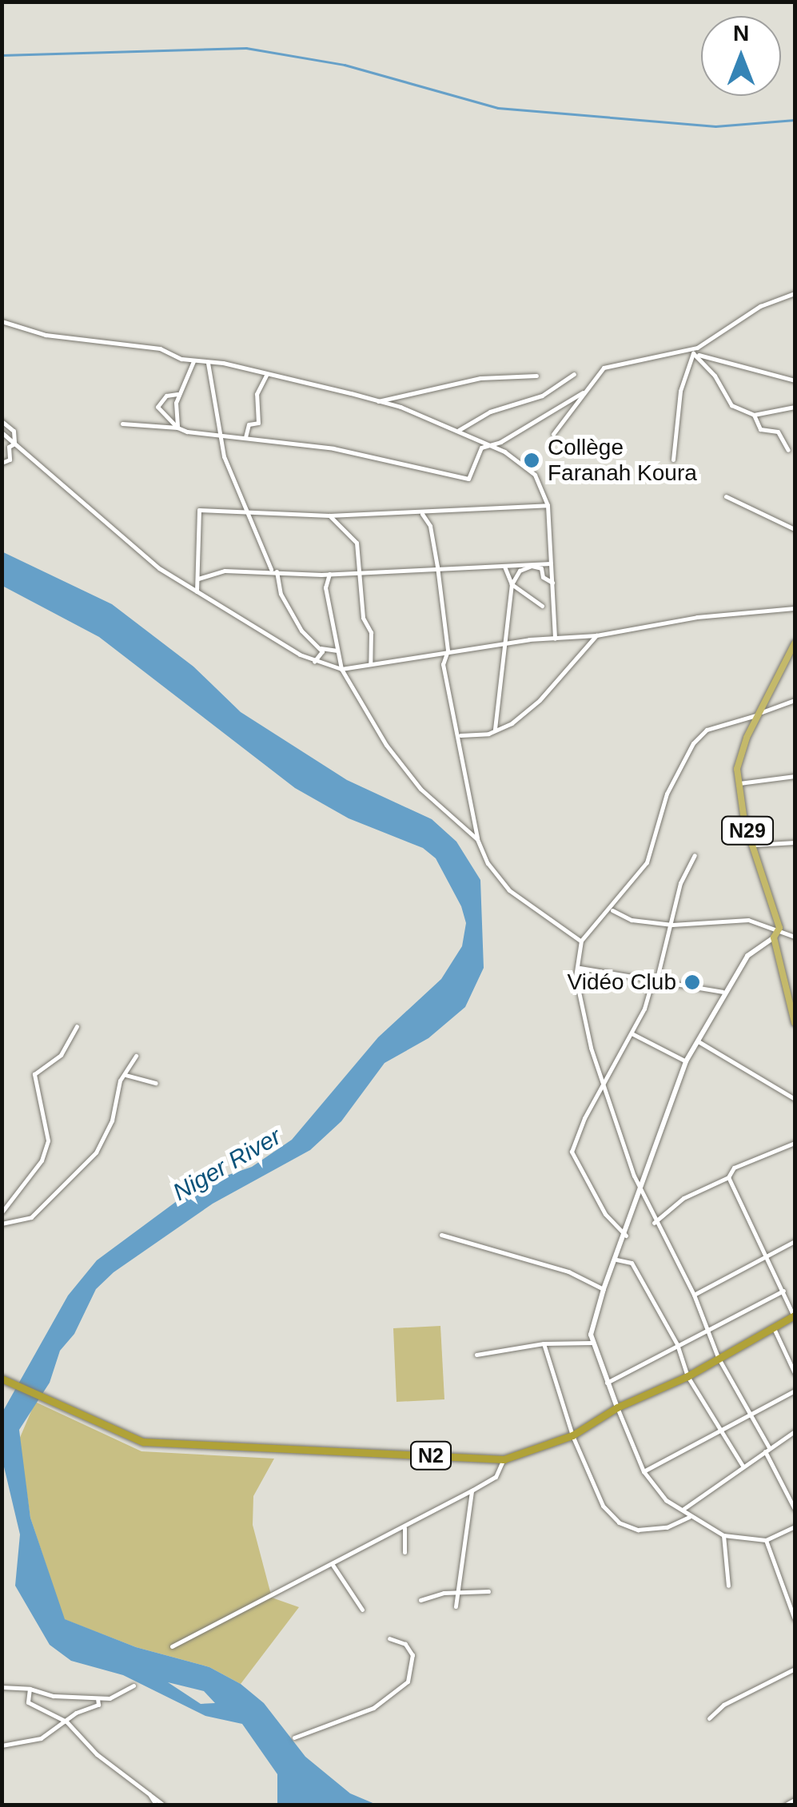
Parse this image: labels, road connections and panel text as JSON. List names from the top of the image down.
{
  "streets": {
    "highway": ["N2"],
    "main road": ["N29"]
  },
  "water": ["Niger River"],
  "places": ["Collège Faranah Koura", "Vidéo Club"],
  "north": "top"
}
